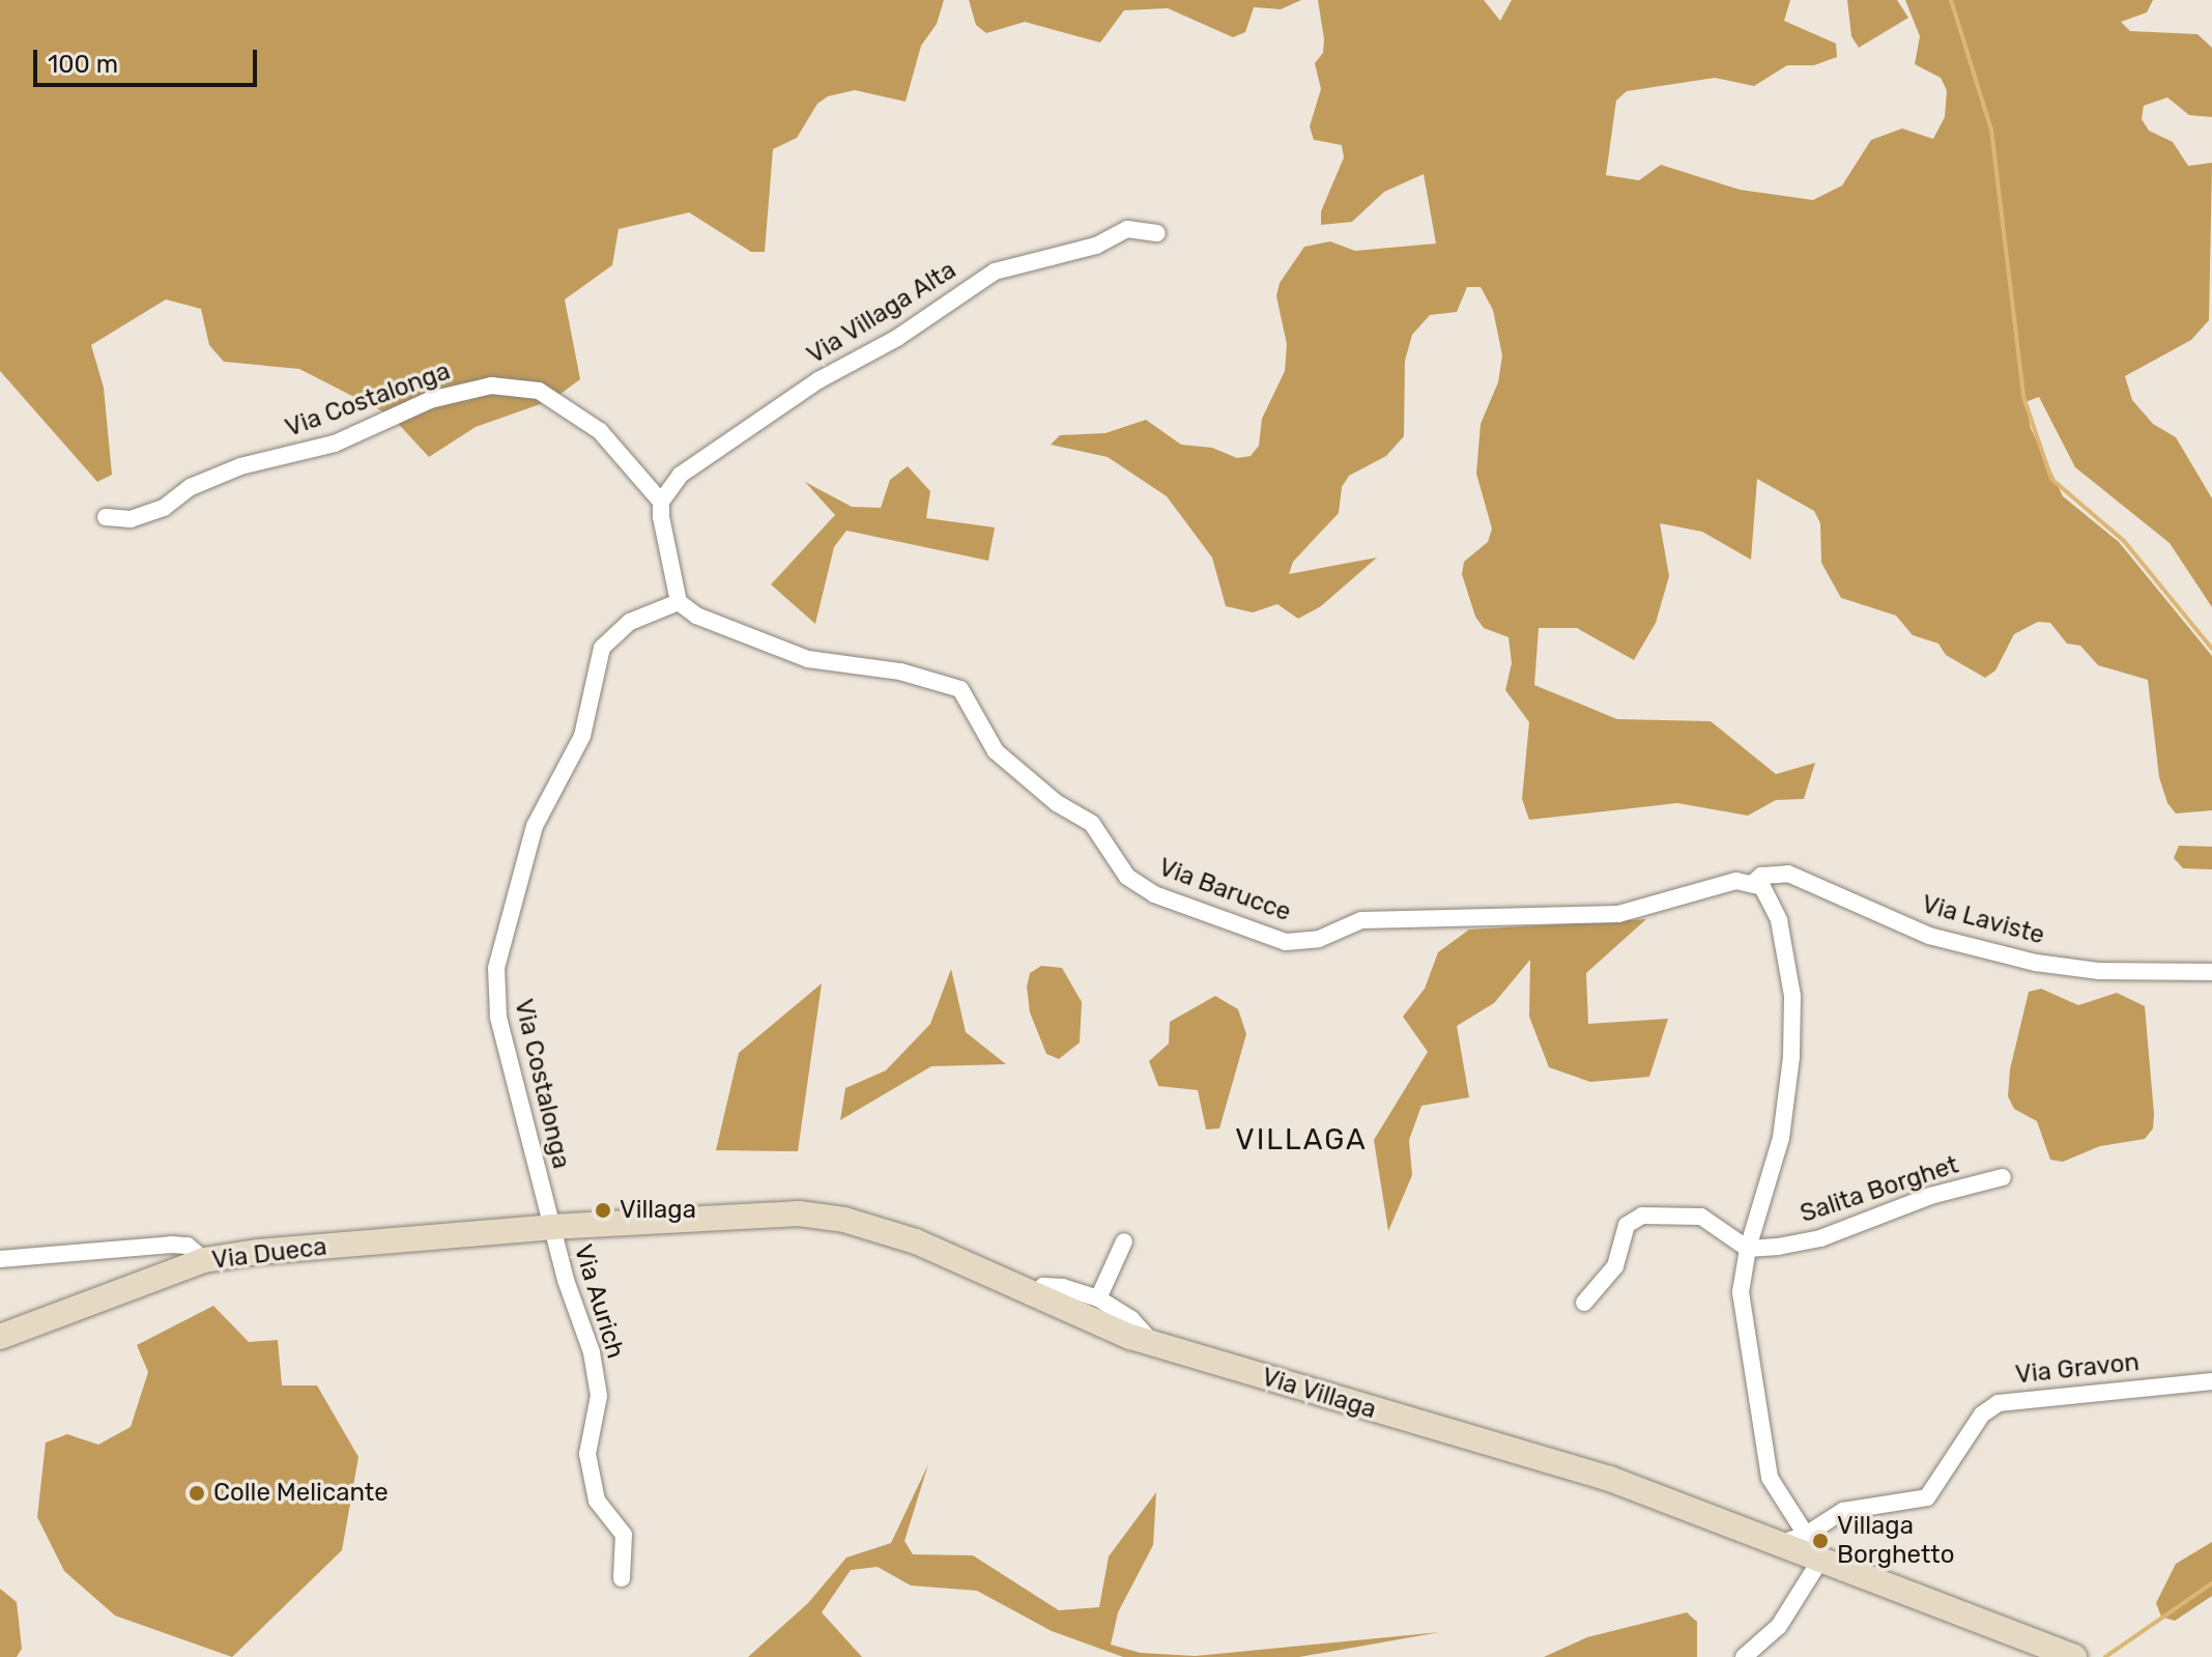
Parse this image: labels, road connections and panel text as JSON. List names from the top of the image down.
{
  "streets": {
    "street": [
      "Via Villaga Alta",
      "Via Costalonga",
      "Via Barucce",
      "Via Laviste",
      "Salita Borghet",
      "Via Dueca",
      "Via Aurich",
      "Via Gravon",
      "Via Villaga"
    ]
  },
  "crossings": [
    ["Via Villaga Alta", "Via Costalonga"],
    ["Via Costalonga", "Via Barucce"],
    ["Via Costalonga", "Via Dueca"],
    ["Via Costalonga", "Via Aurich"],
    ["Via Costalonga", "Via Villaga"],
    ["Via Barucce", "Via Laviste"],
    ["Via Dueca", "Via Aurich"],
    ["Via Dueca", "Via Villaga"],
    ["Via Aurich", "Via Villaga"],
    ["Via Gravon", "Via Villaga"]
  ],
  "districts": ["VILLAGA"],
  "places": ["Villaga", "Colle Melicante", "Villaga Borghetto"],
  "scale_bar": "100 m"
}
